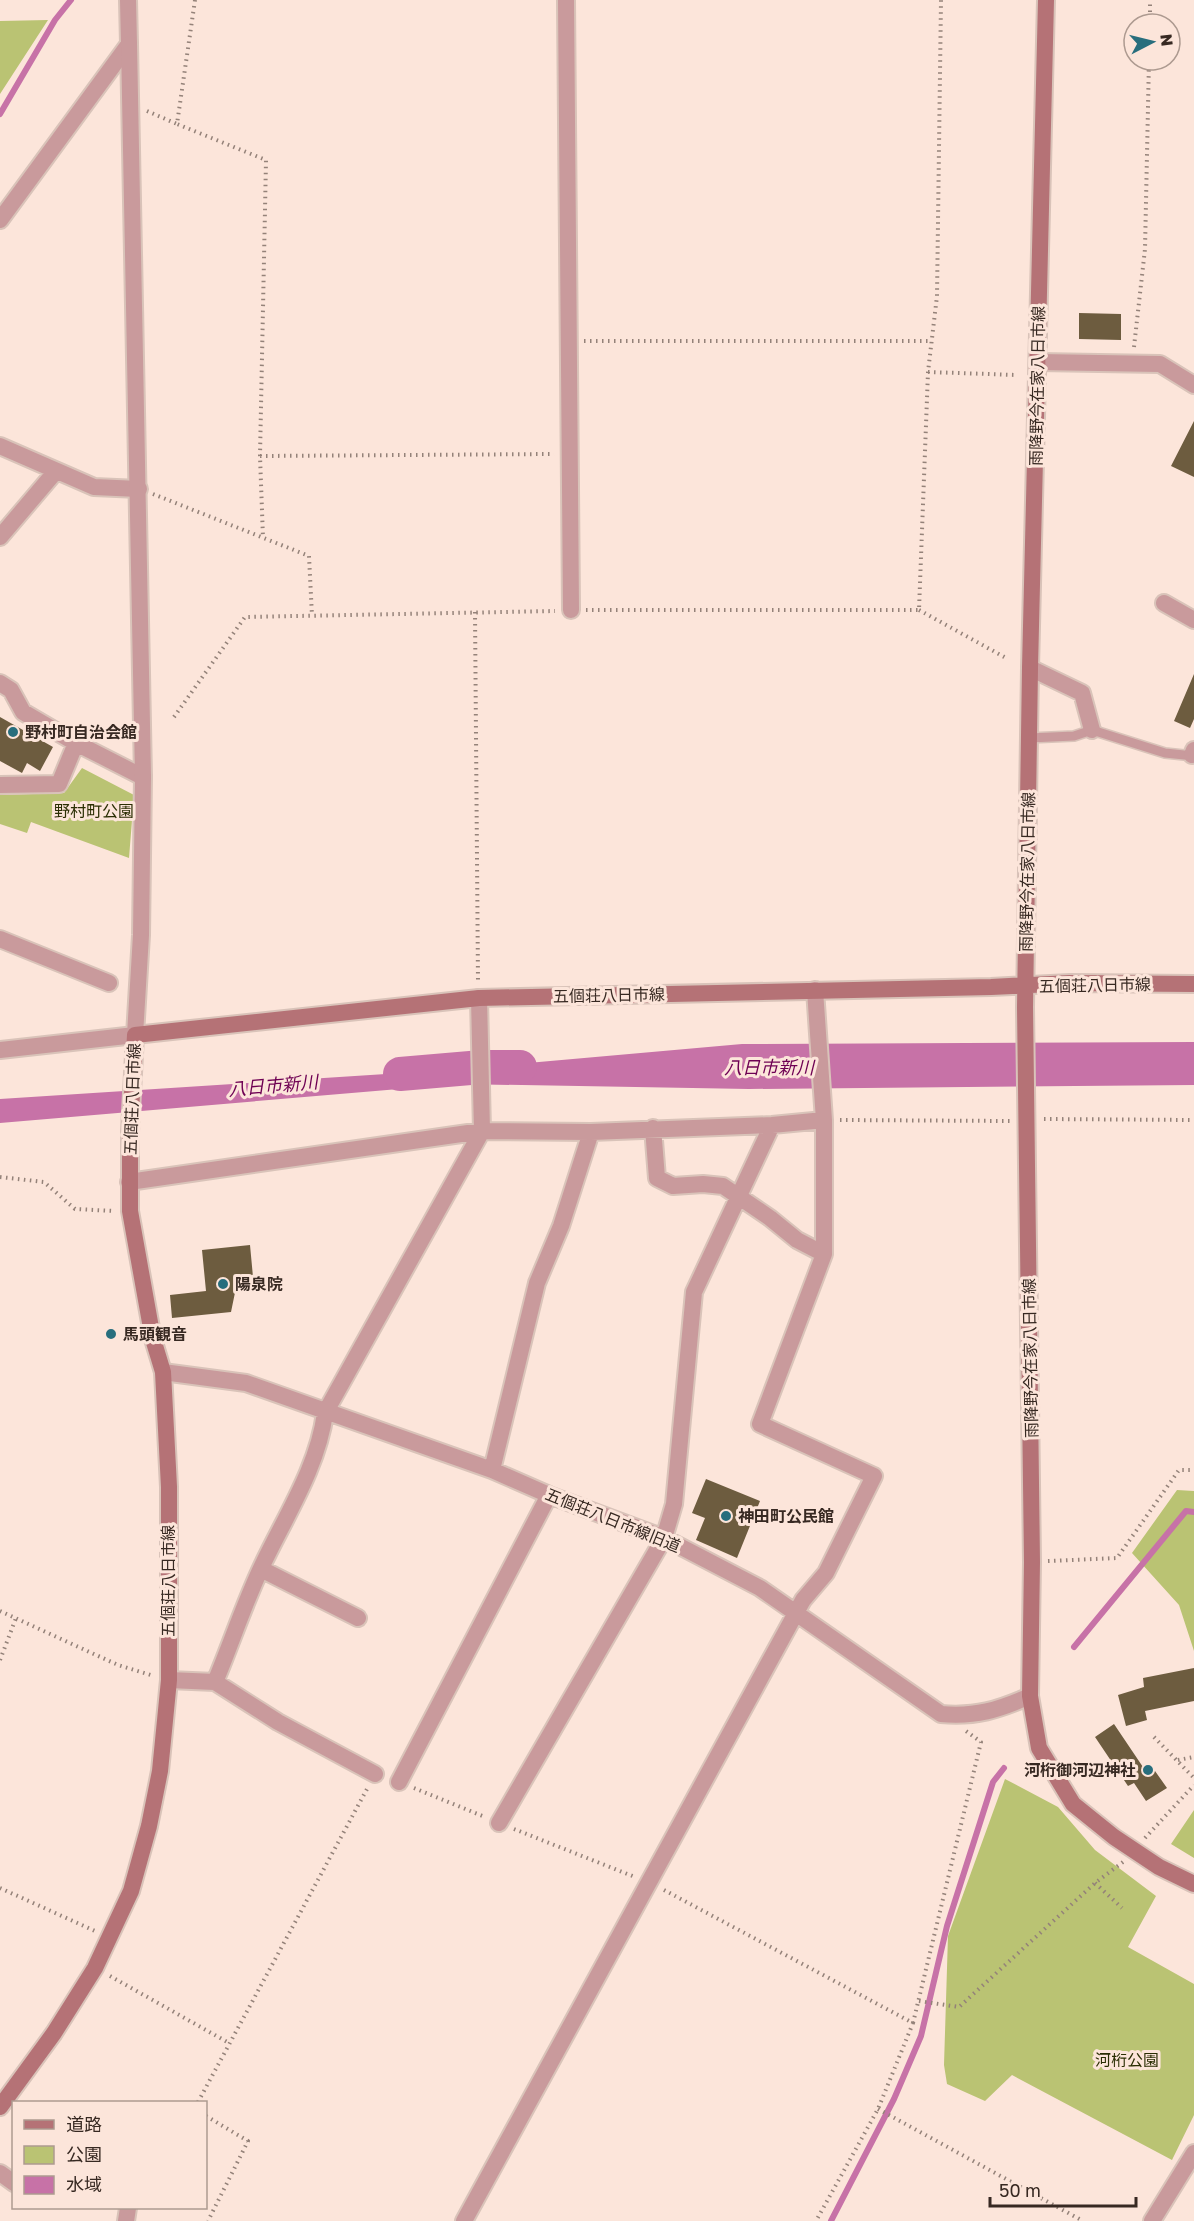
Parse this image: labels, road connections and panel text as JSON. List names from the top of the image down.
{
  "streets": {
    "main road": ["雨降野今在家八日市線", "五個荘八日市線"],
    "street": ["五個荘八日市線旧道"]
  },
  "crossings": [
    ["雨降野今在家八日市線", "五個荘八日市線"],
    ["五個荘八日市線", "五個荘八日市線旧道"]
  ],
  "water": ["八日市新川"],
  "parks": ["野村町公園", "河桁公園"],
  "places": [
    "野村町自治会館",
    "陽泉院",
    "馬頭観音",
    "神田町公民館",
    "河桁御河辺神社"
  ],
  "legend": ["道路", "公園", "水域"],
  "scale_bar": "50 m",
  "north": "right"
}
